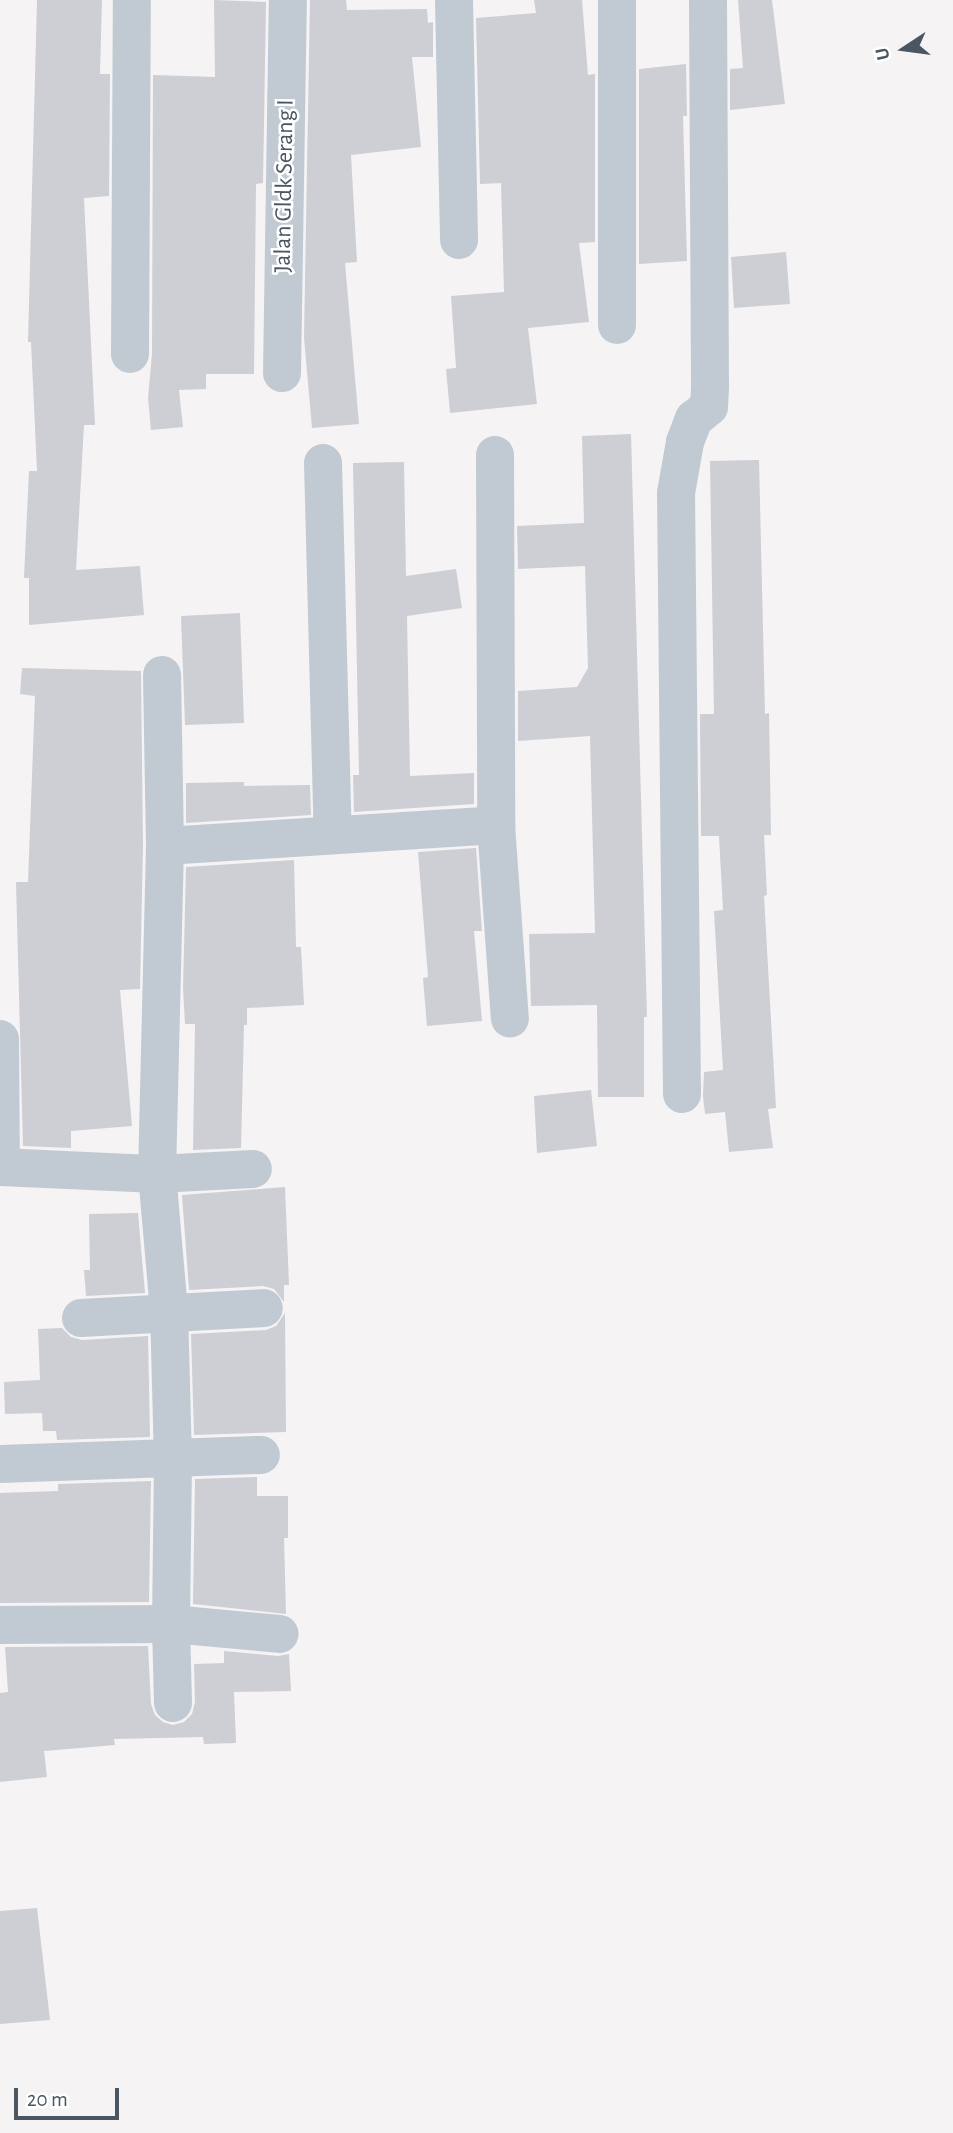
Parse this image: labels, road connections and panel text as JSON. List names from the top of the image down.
{
  "streets": {
    "street": ["Jalan Gldk Serang I"]
  },
  "scale_bar": "20 m",
  "north": "left"
}
